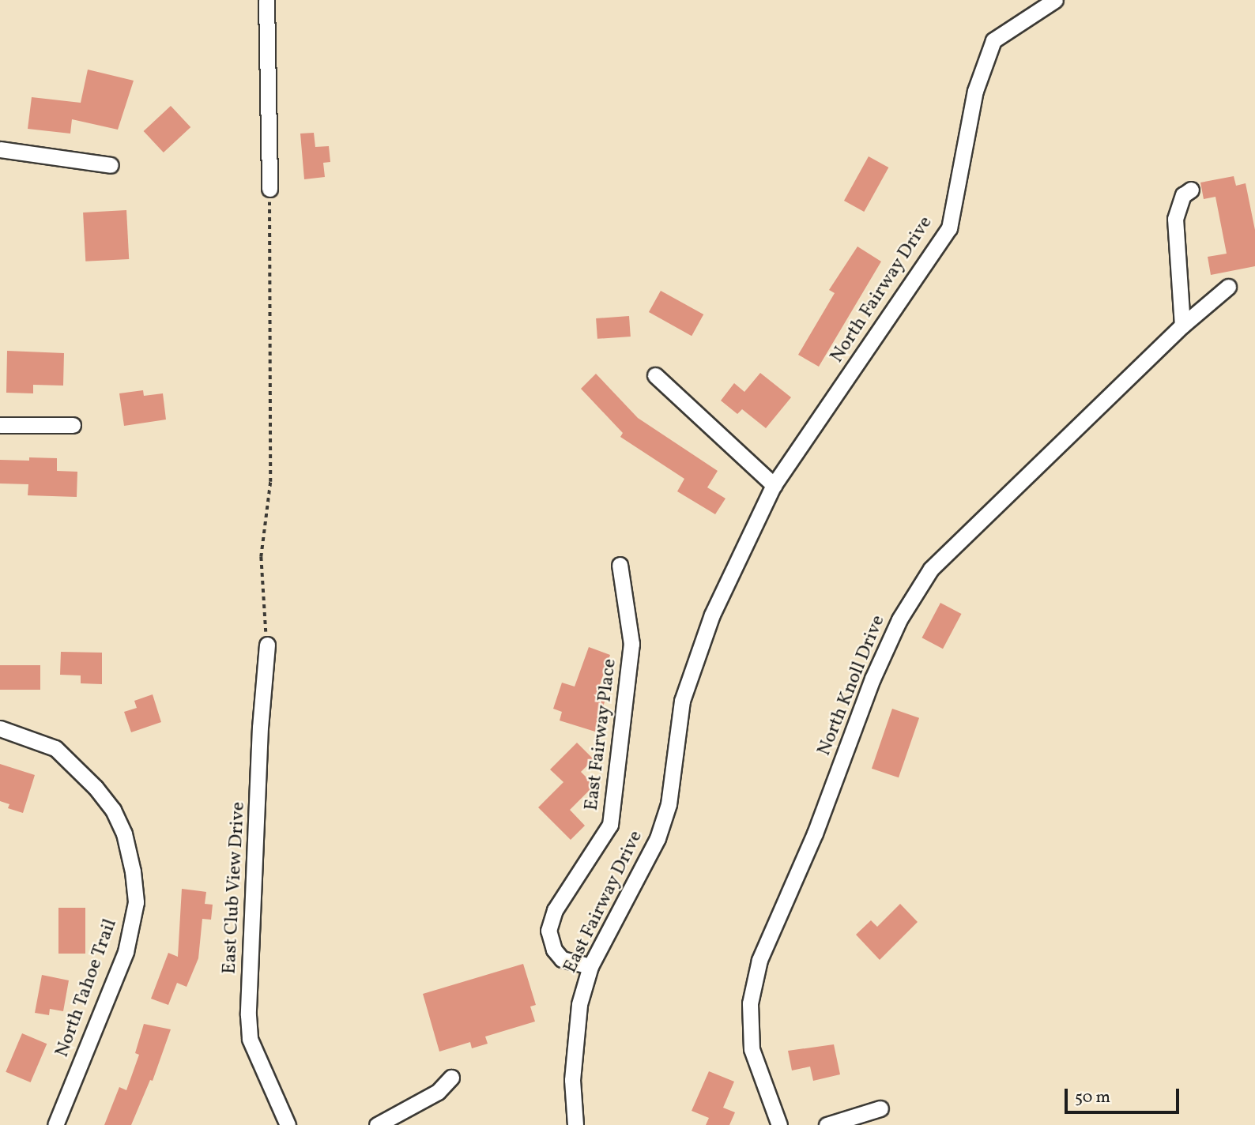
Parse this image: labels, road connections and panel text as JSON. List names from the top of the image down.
{
  "streets": {
    "street": [
      "North Fairway Drive",
      "North Knoll Drive",
      "East Fairway Place",
      "East Club View Drive",
      "East Fairway Drive",
      "North Tahoe Trail"
    ]
  },
  "crossings": [
    ["North Fairway Drive", "East Fairway Drive"],
    ["East Fairway Place", "East Fairway Drive"]
  ],
  "scale_bar": "50 m"
}
